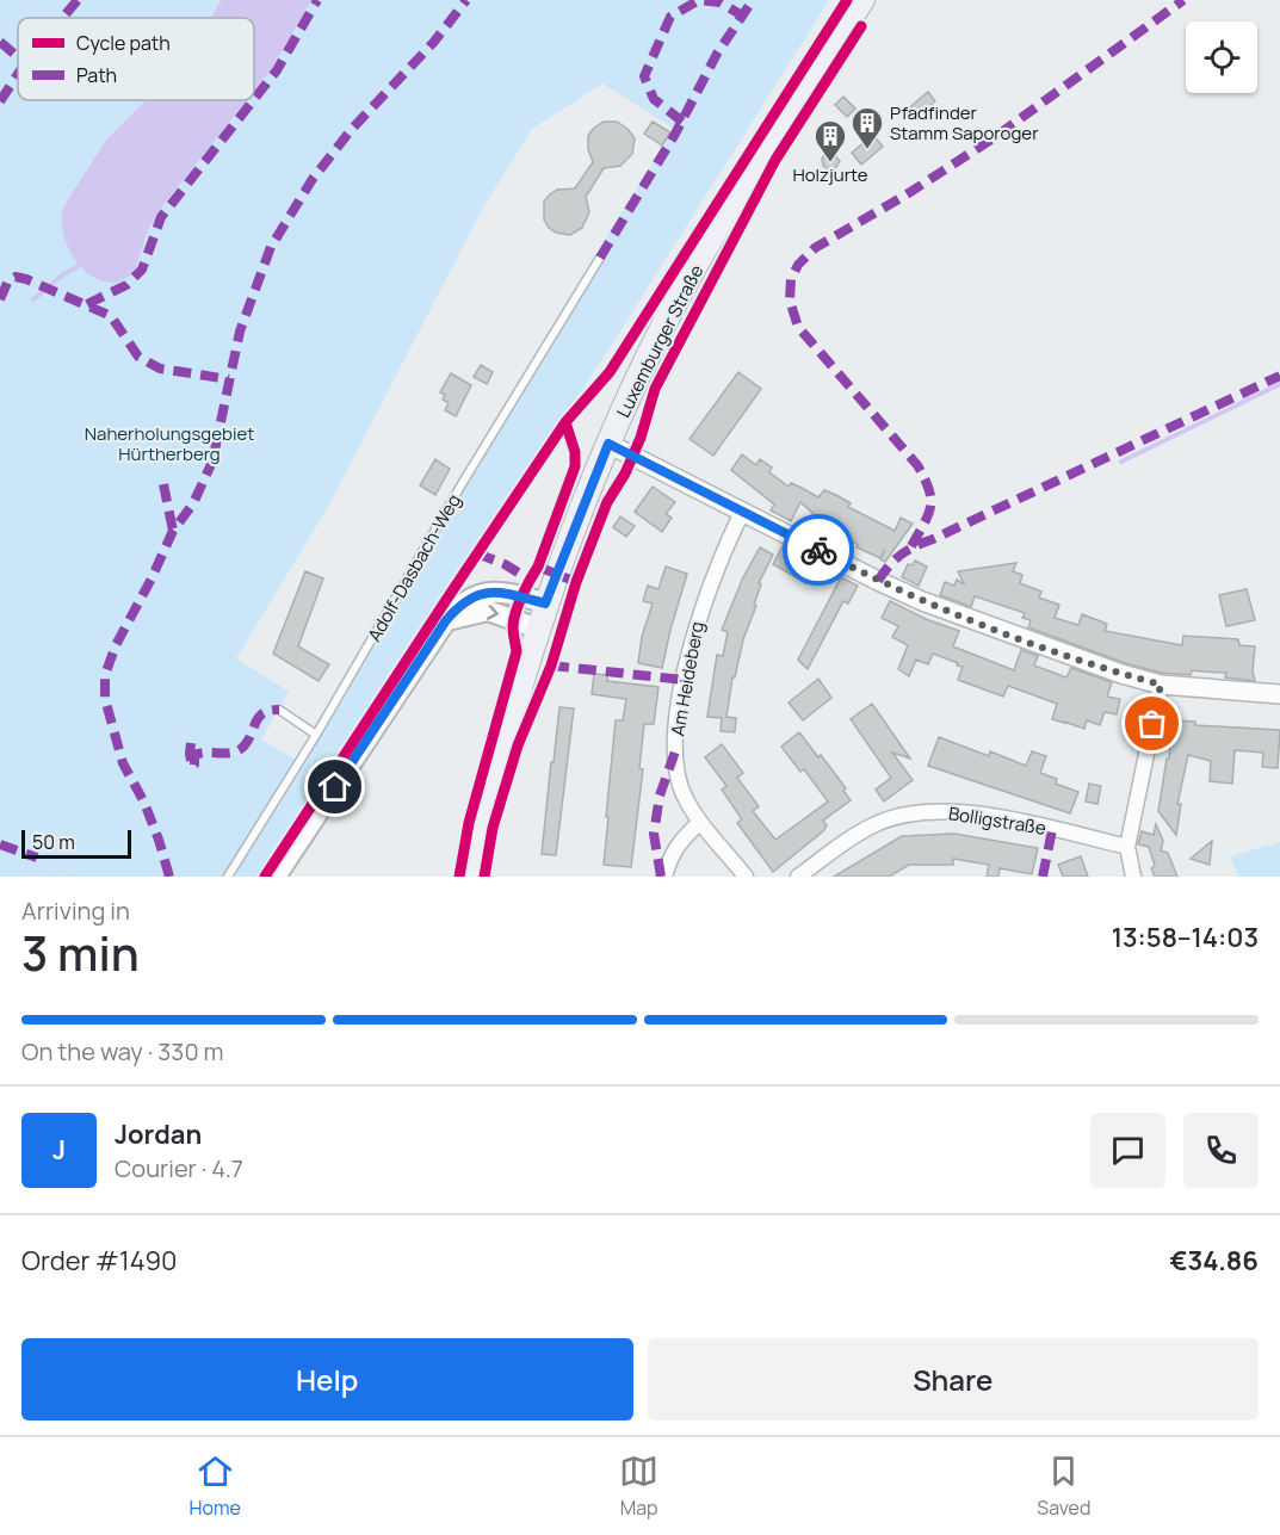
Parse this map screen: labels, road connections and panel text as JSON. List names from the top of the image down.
{
  "streets": {
    "main road": ["Luxemburger Straße"],
    "street": ["Am Heideberg", "Bolligstraße"],
    "lane": ["Adolf-Dasbach-Weg"]
  },
  "parks": ["Naherholungsgebiet Hürtherberg"],
  "places": {
    "building": ["Pfadfinder Stamm Saporoger", "Holzjurte"]
  },
  "legend": ["Cycle path", "Path"],
  "scale_bar": "50 m",
  "page": {
    "scale": "50 m",
    "heading": ["3 min", "Arriving in", "13:58–14:03"],
    "panel": [
      "Jordan",
      "Courier · 4.7",
      "Order #1490",
      "€34.86"
    ],
    "bar": "On the way · 330 m",
    "round": "J",
    "buttons": ["Help", "Share"],
    "tabs": ["Home", "Map", "Saved"]
  }
}
